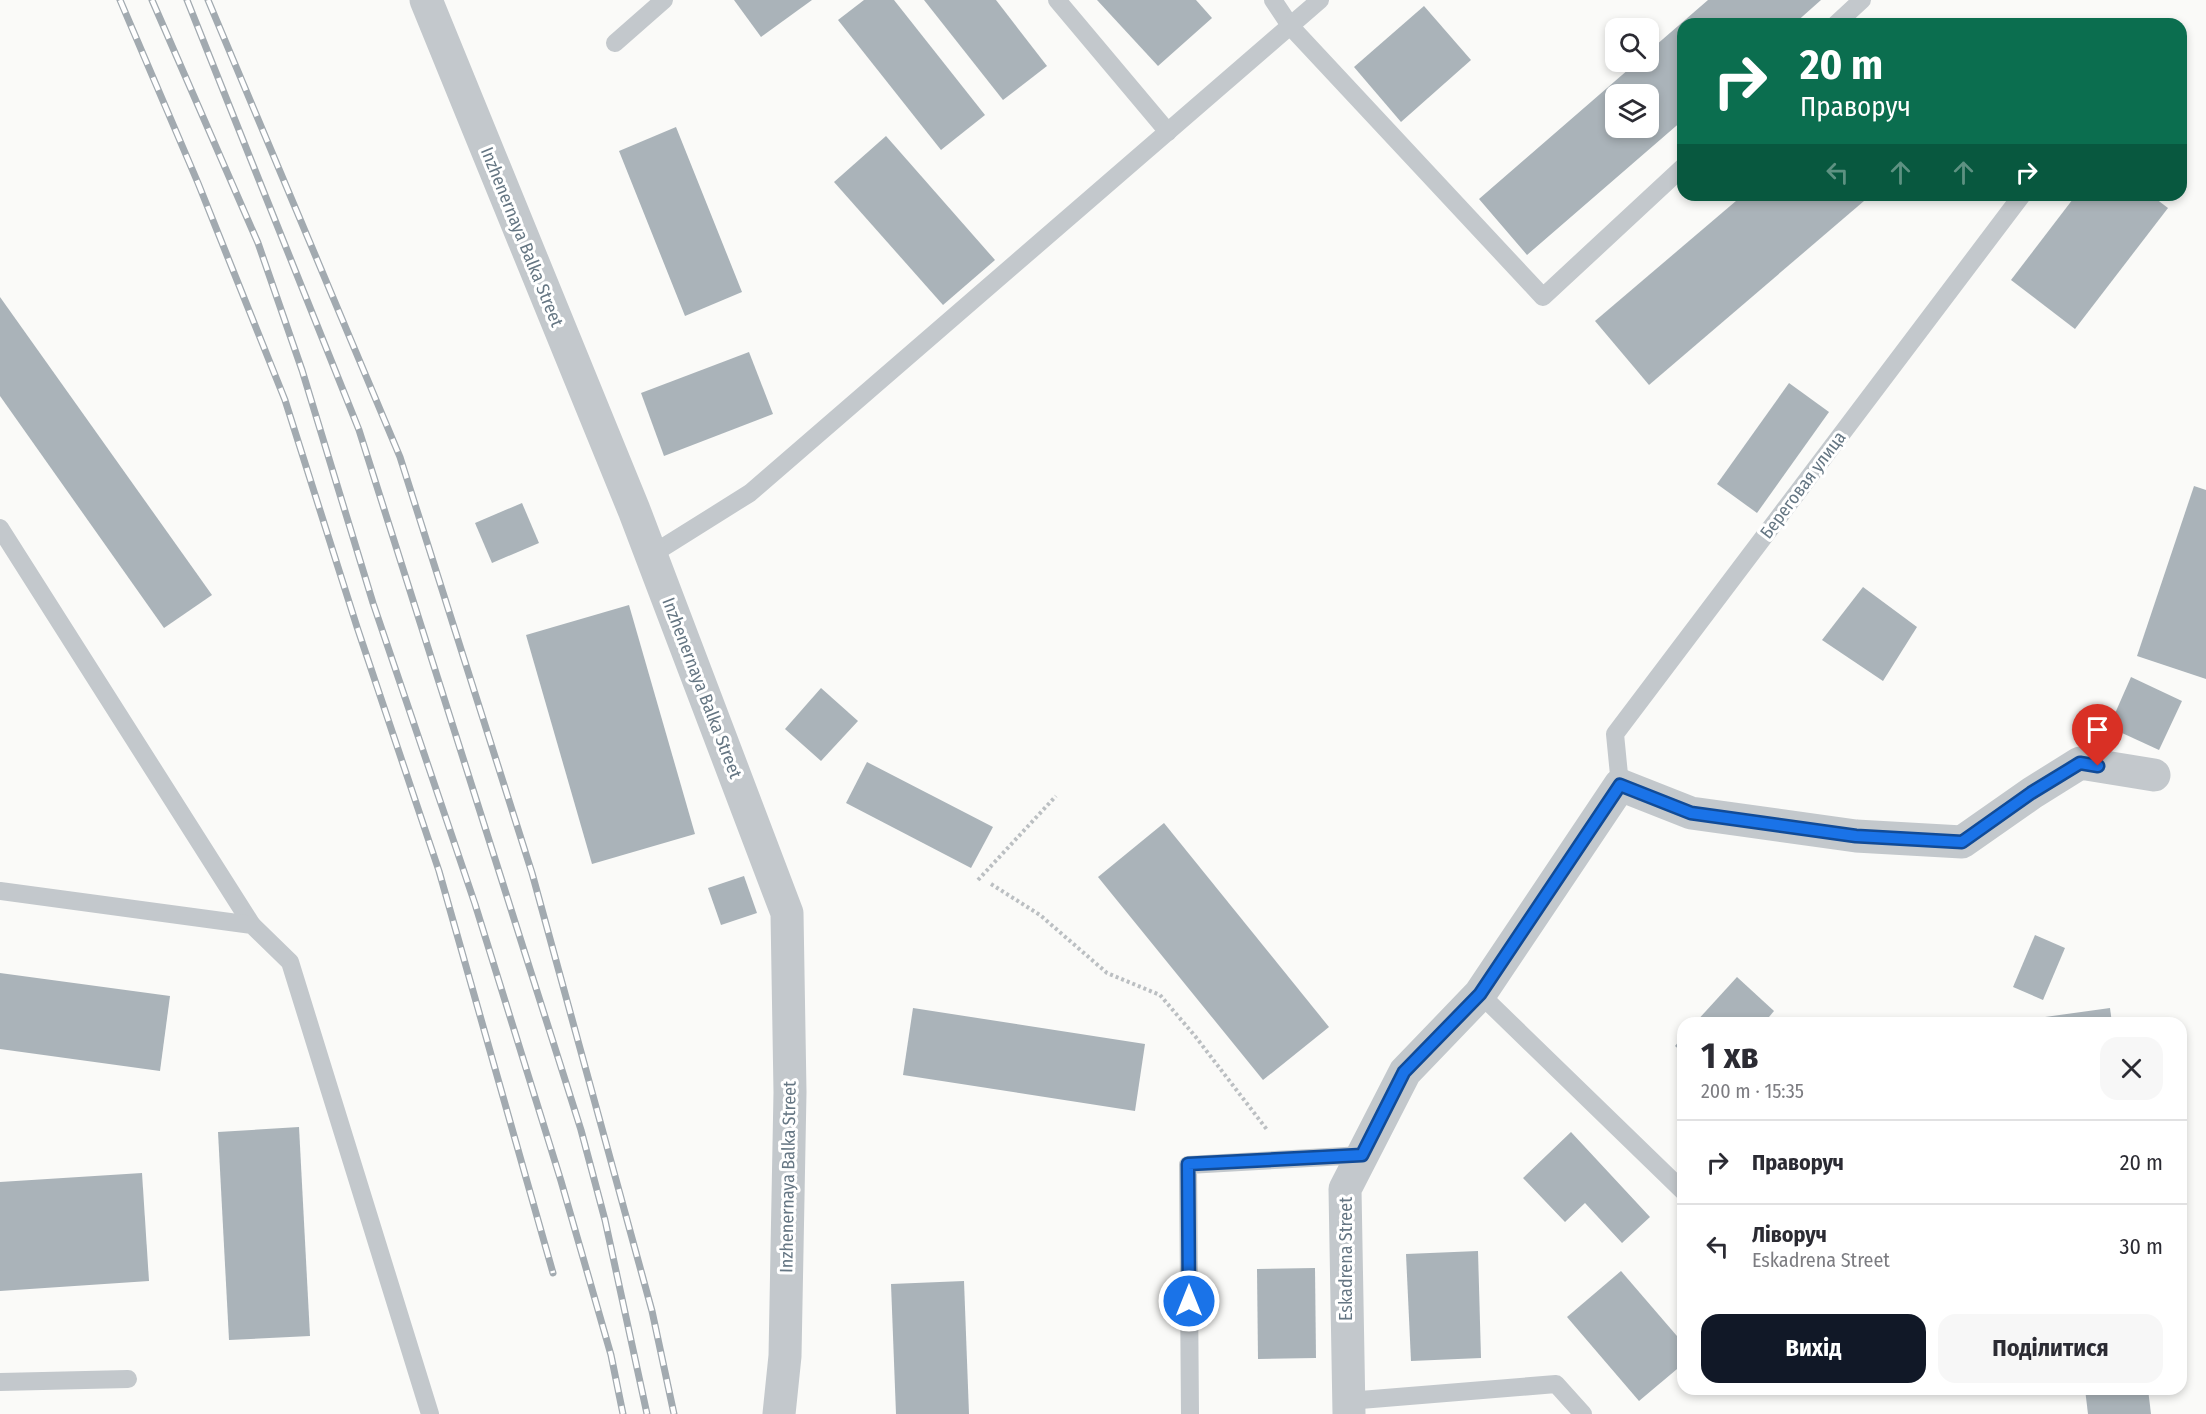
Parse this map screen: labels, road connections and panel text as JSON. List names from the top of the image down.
{
  "streets": {
    "street": ["Inzhenernaya Balka Street", "Eskadrena Street"],
    "lane": ["Береговая улица"]
  },
  "crossings": [
    ["Береговая улица", "Eskadrena Street"]
  ],
  "page": {
    "turn": ["20 m", "Праворуч"],
    "heading": ["1 хв", "200 m · 15:35"],
    "list": [
      {
        "name": "Праворуч",
        "value": "20 m"
      },
      {
        "name": "Ліворуч",
        "note": "Eskadrena Street",
        "value": "30 m"
      }
    ],
    "buttons": ["Вихід", "Поділитися"]
  }
}
